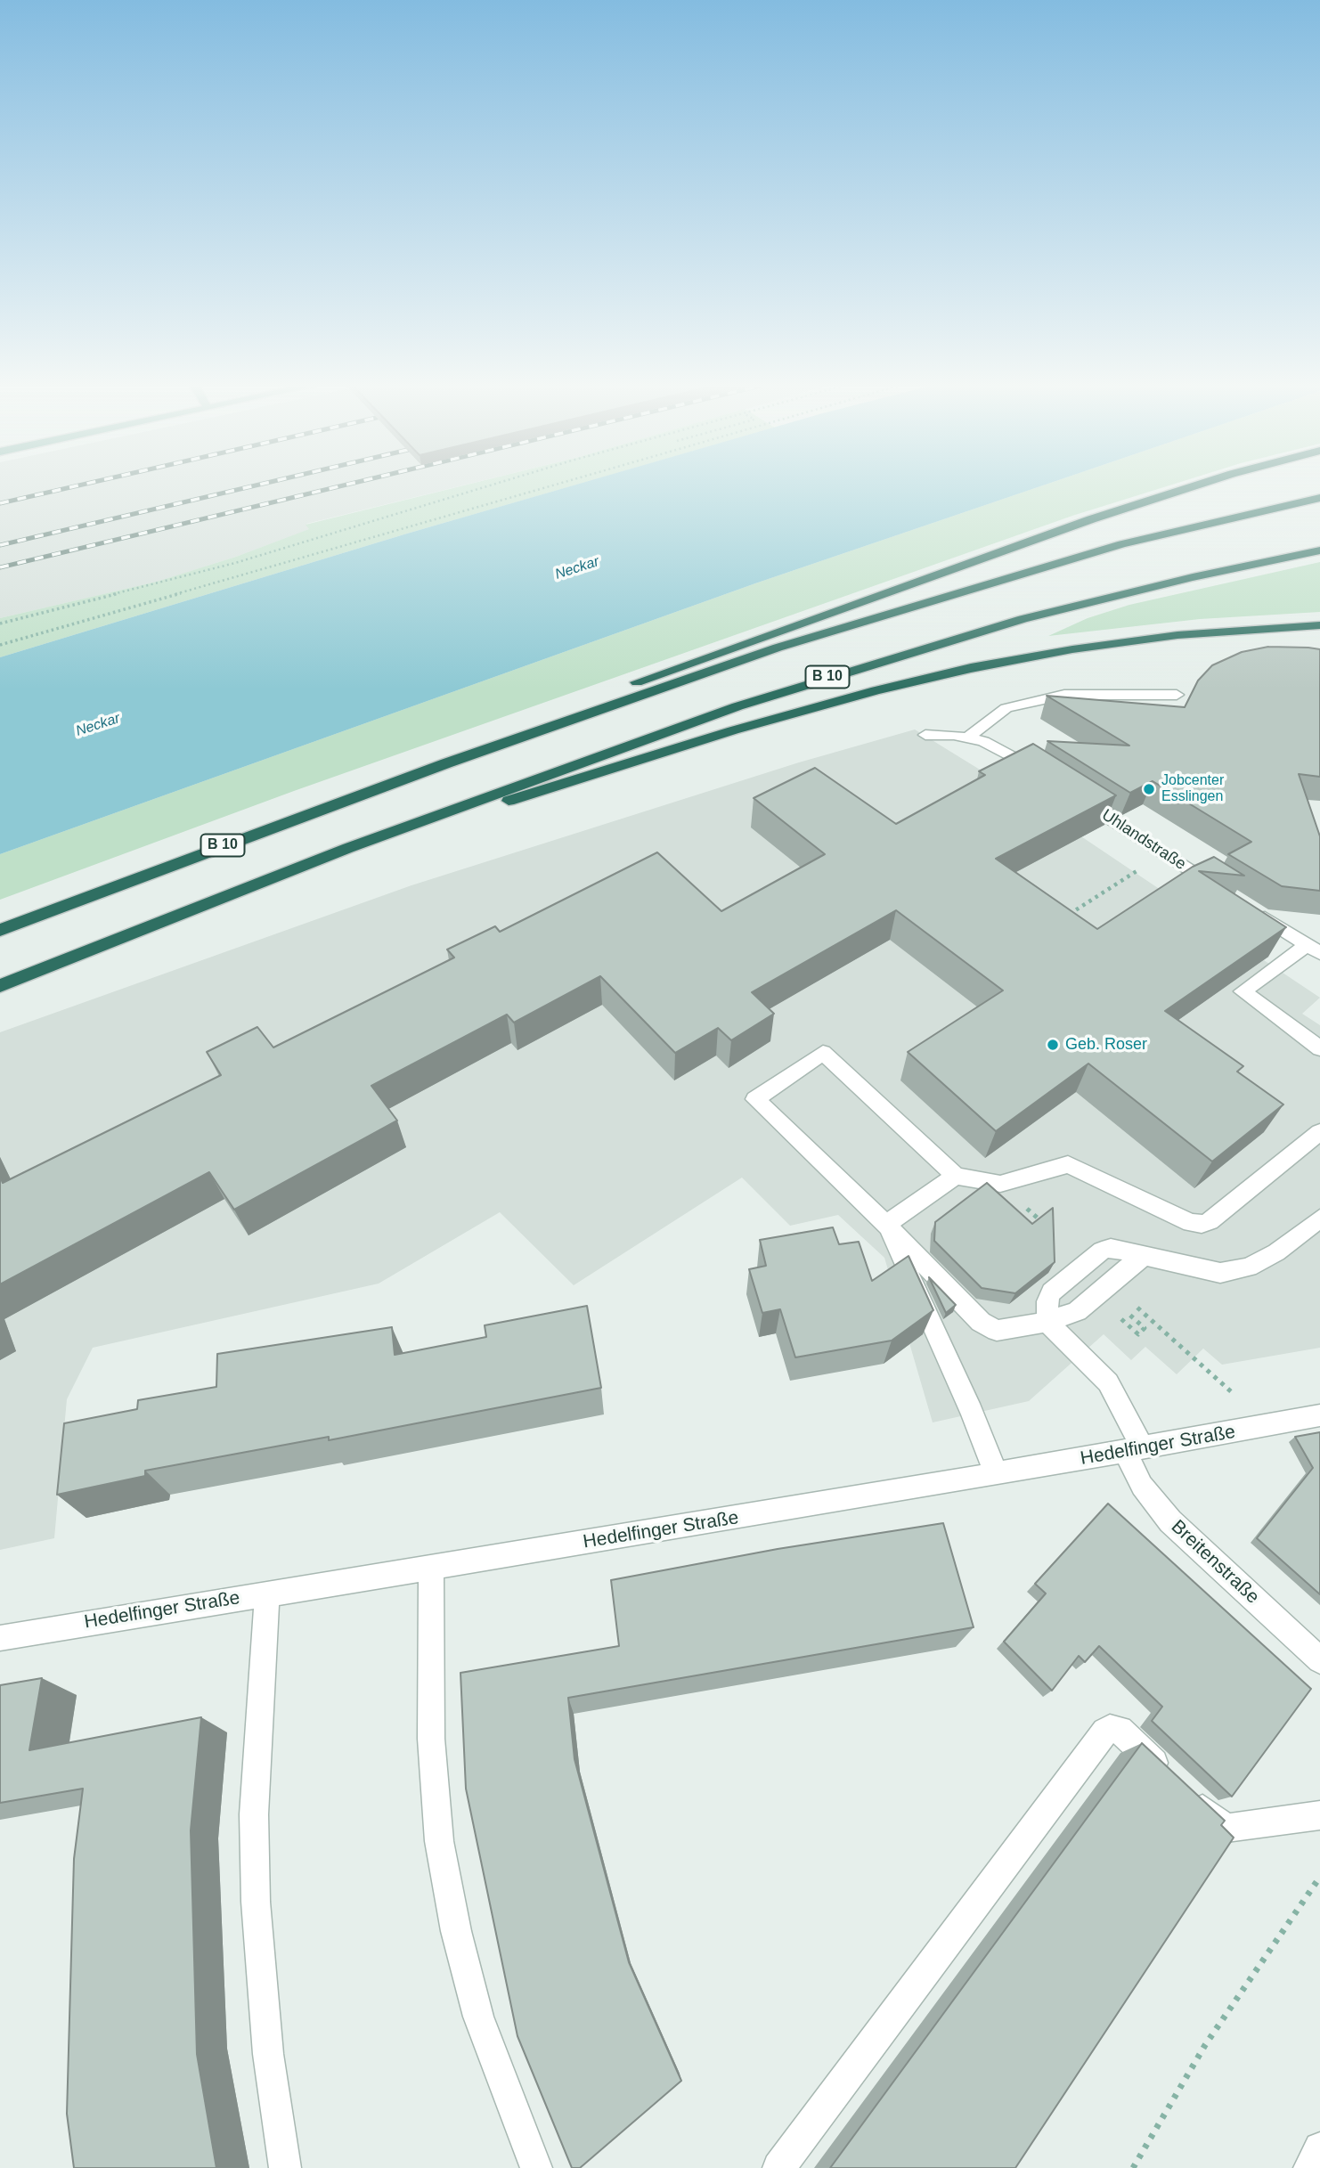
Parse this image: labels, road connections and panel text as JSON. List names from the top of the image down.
{
  "streets": {
    "highway": ["B 10"],
    "street": ["Uhlandstraße", "Hedelfinger Straße", "Breitenstraße"]
  },
  "crossings": [
    ["Hedelfinger Straße", "Breitenstraße"]
  ],
  "water": ["Neckar"],
  "places": ["Jobcenter Esslingen", "Geb. Roser"]
}
